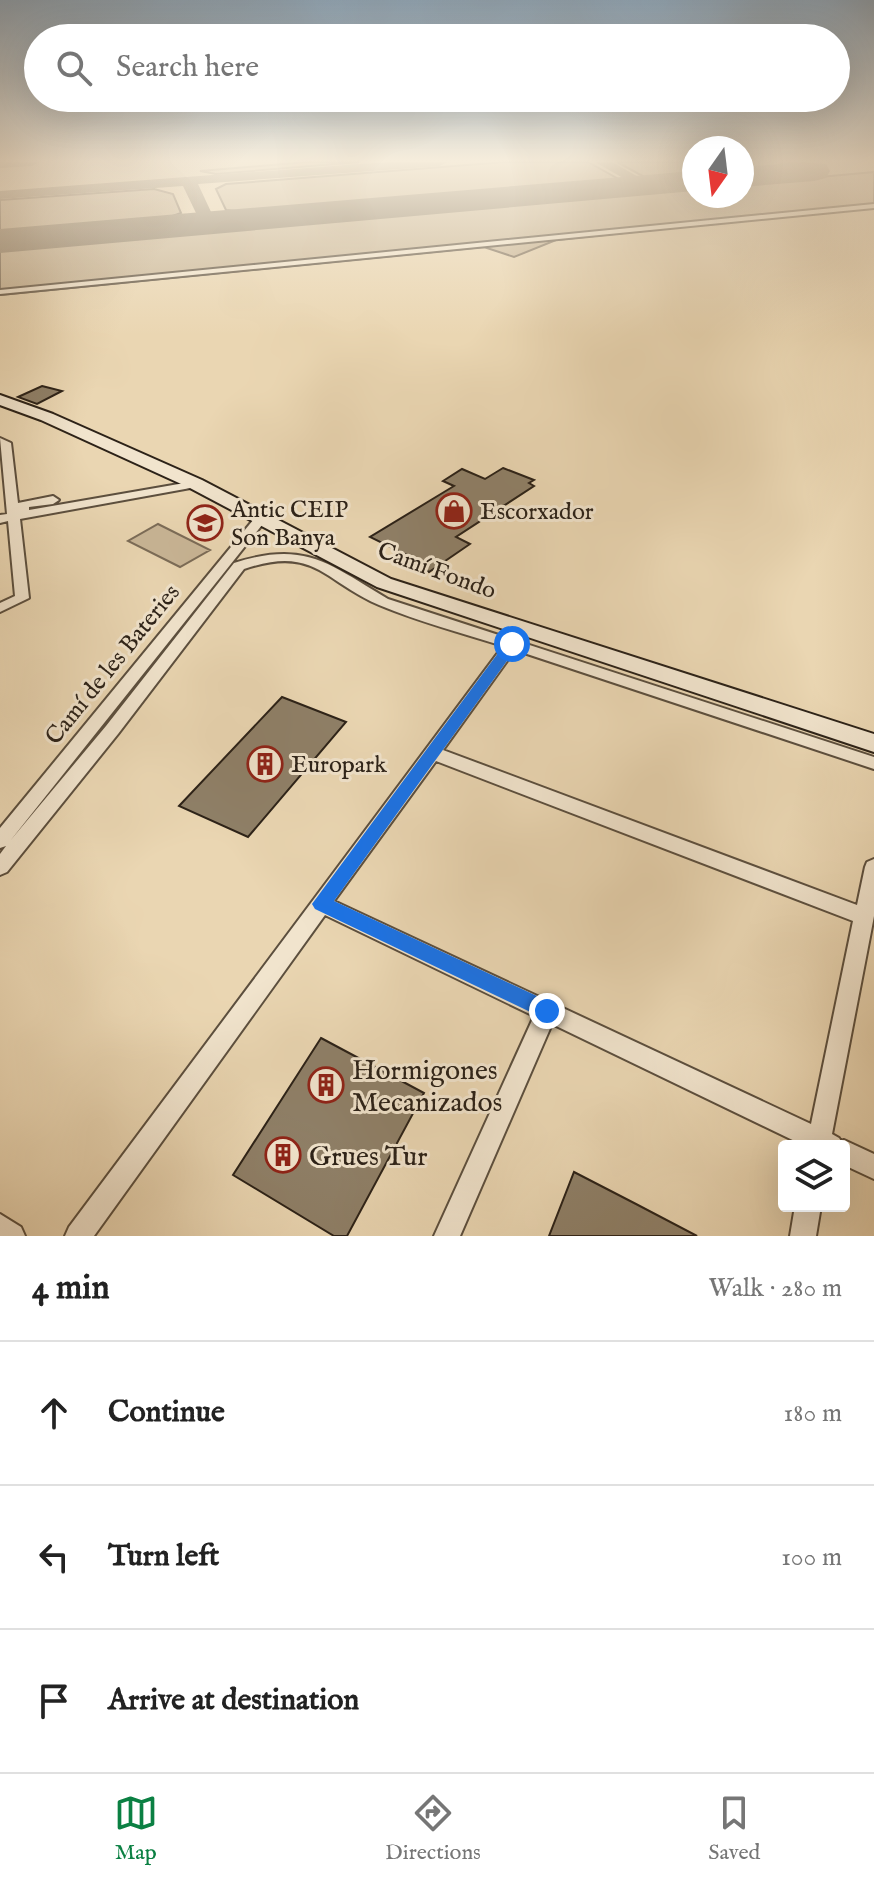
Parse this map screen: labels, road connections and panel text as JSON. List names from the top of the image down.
{
  "streets": {
    "street": ["Camí Fondo", "Camí de les Bateries"]
  },
  "crossings": [
    ["Camí Fondo", "Camí de les Bateries"]
  ],
  "places": {
    "shop": ["Escorxador"],
    "school or university": ["Antic CEIP Son Banya"],
    "building": ["Europark", "Hormigones Mecanizados", "Grues Tur"]
  },
  "north": "bottom",
  "page": {
    "search": "Search here",
    "heading": ["4 min", "Walk · 280 m"],
    "list": [
      ["Continue", "180 m"],
      ["Turn left", "100 m"],
      "Arrive at destination"
    ],
    "nav": ["Map", "Directions", "Saved"]
  }
}
